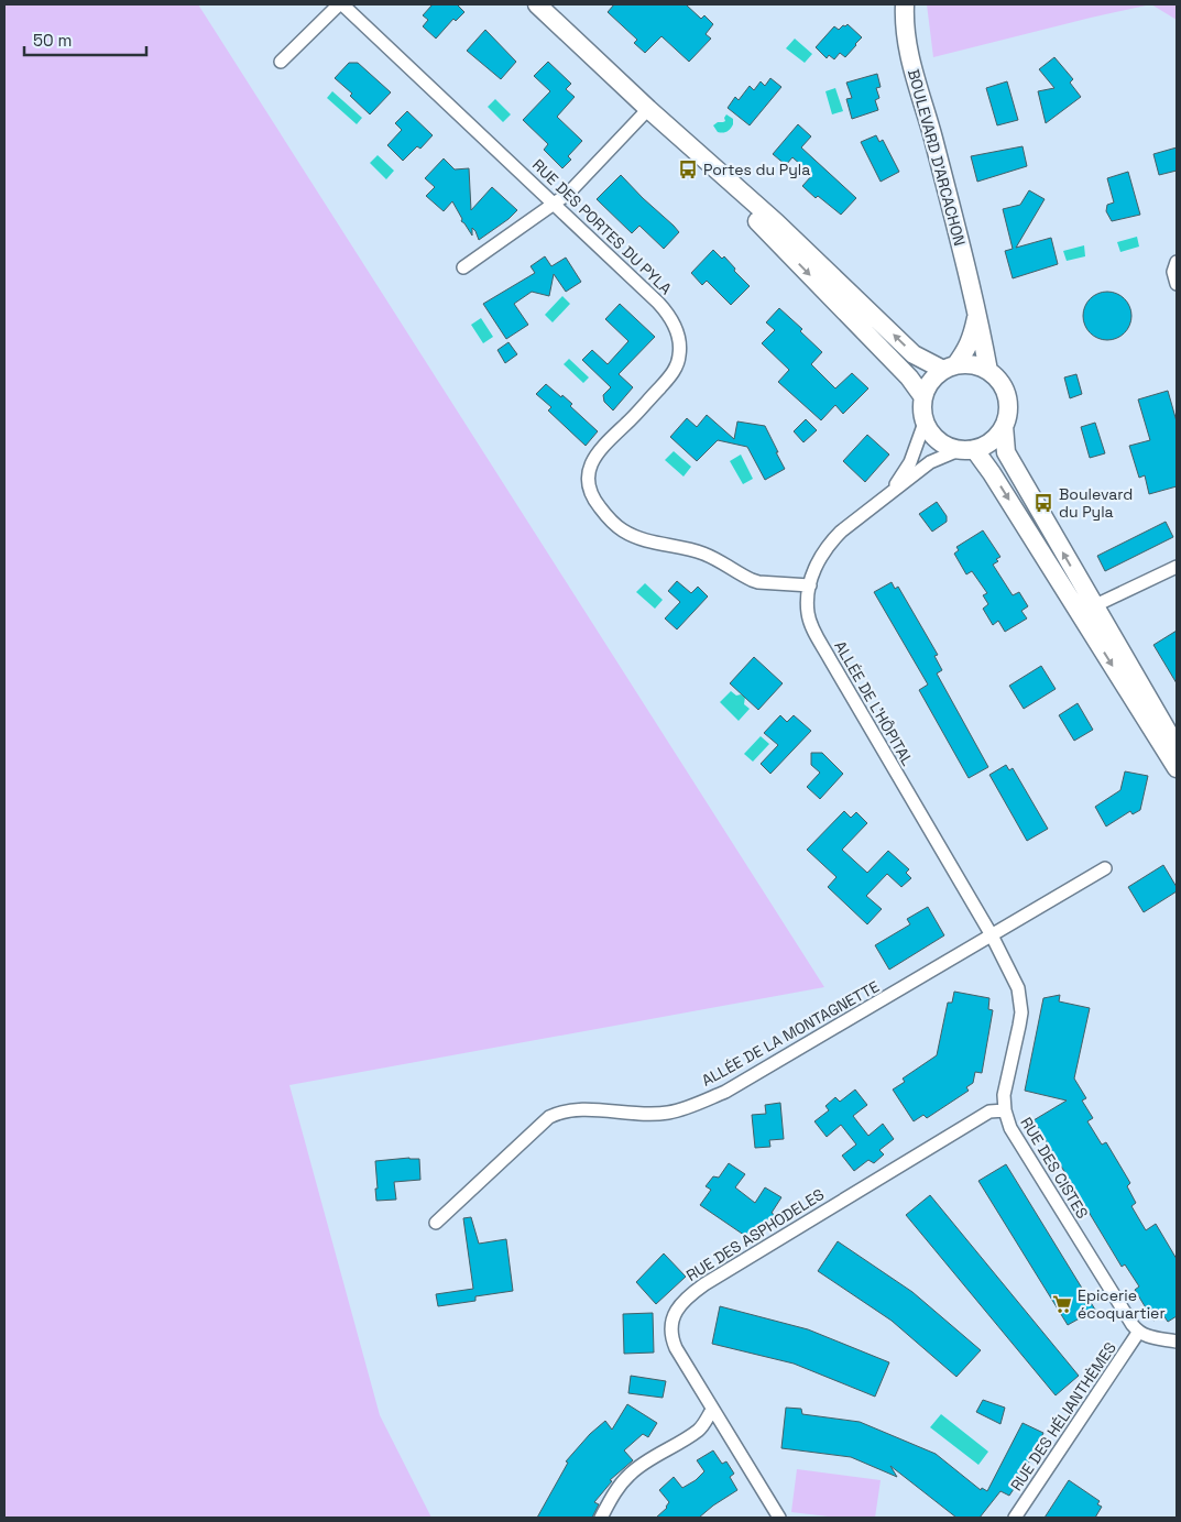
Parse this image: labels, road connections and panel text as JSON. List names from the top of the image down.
{
  "streets": {
    "main road": ["BOULEVARD D'ARCACHON"],
    "street": [
      "RUE DES PORTES DU PYLA",
      "ALLÉE DE L’HÔPITAL",
      "ALLÉE DE LA MONTAGNETTE",
      "RUE DES CISTES",
      "RUE DES ASPHODELES",
      "RUE DES HÉLIANTHÈMES"
    ]
  },
  "crossings": [
    ["BOULEVARD D'ARCACHON", "ALLÉE DE L’HÔPITAL"],
    ["RUE DES PORTES DU PYLA", "ALLÉE DE L’HÔPITAL"],
    ["ALLÉE DE L’HÔPITAL", "ALLÉE DE LA MONTAGNETTE"],
    ["ALLÉE DE L’HÔPITAL", "RUE DES CISTES"],
    ["ALLÉE DE LA MONTAGNETTE", "RUE DES CISTES"],
    ["RUE DES CISTES", "RUE DES ASPHODELES"],
    ["RUE DES CISTES", "RUE DES HÉLIANTHÈMES"]
  ],
  "places": {
    "bus stop": ["Portes du Pyla", "Boulevard du Pyla"],
    "supermarket": ["Epicerie écoquartier"]
  },
  "scale_bar": "50 m"
}
